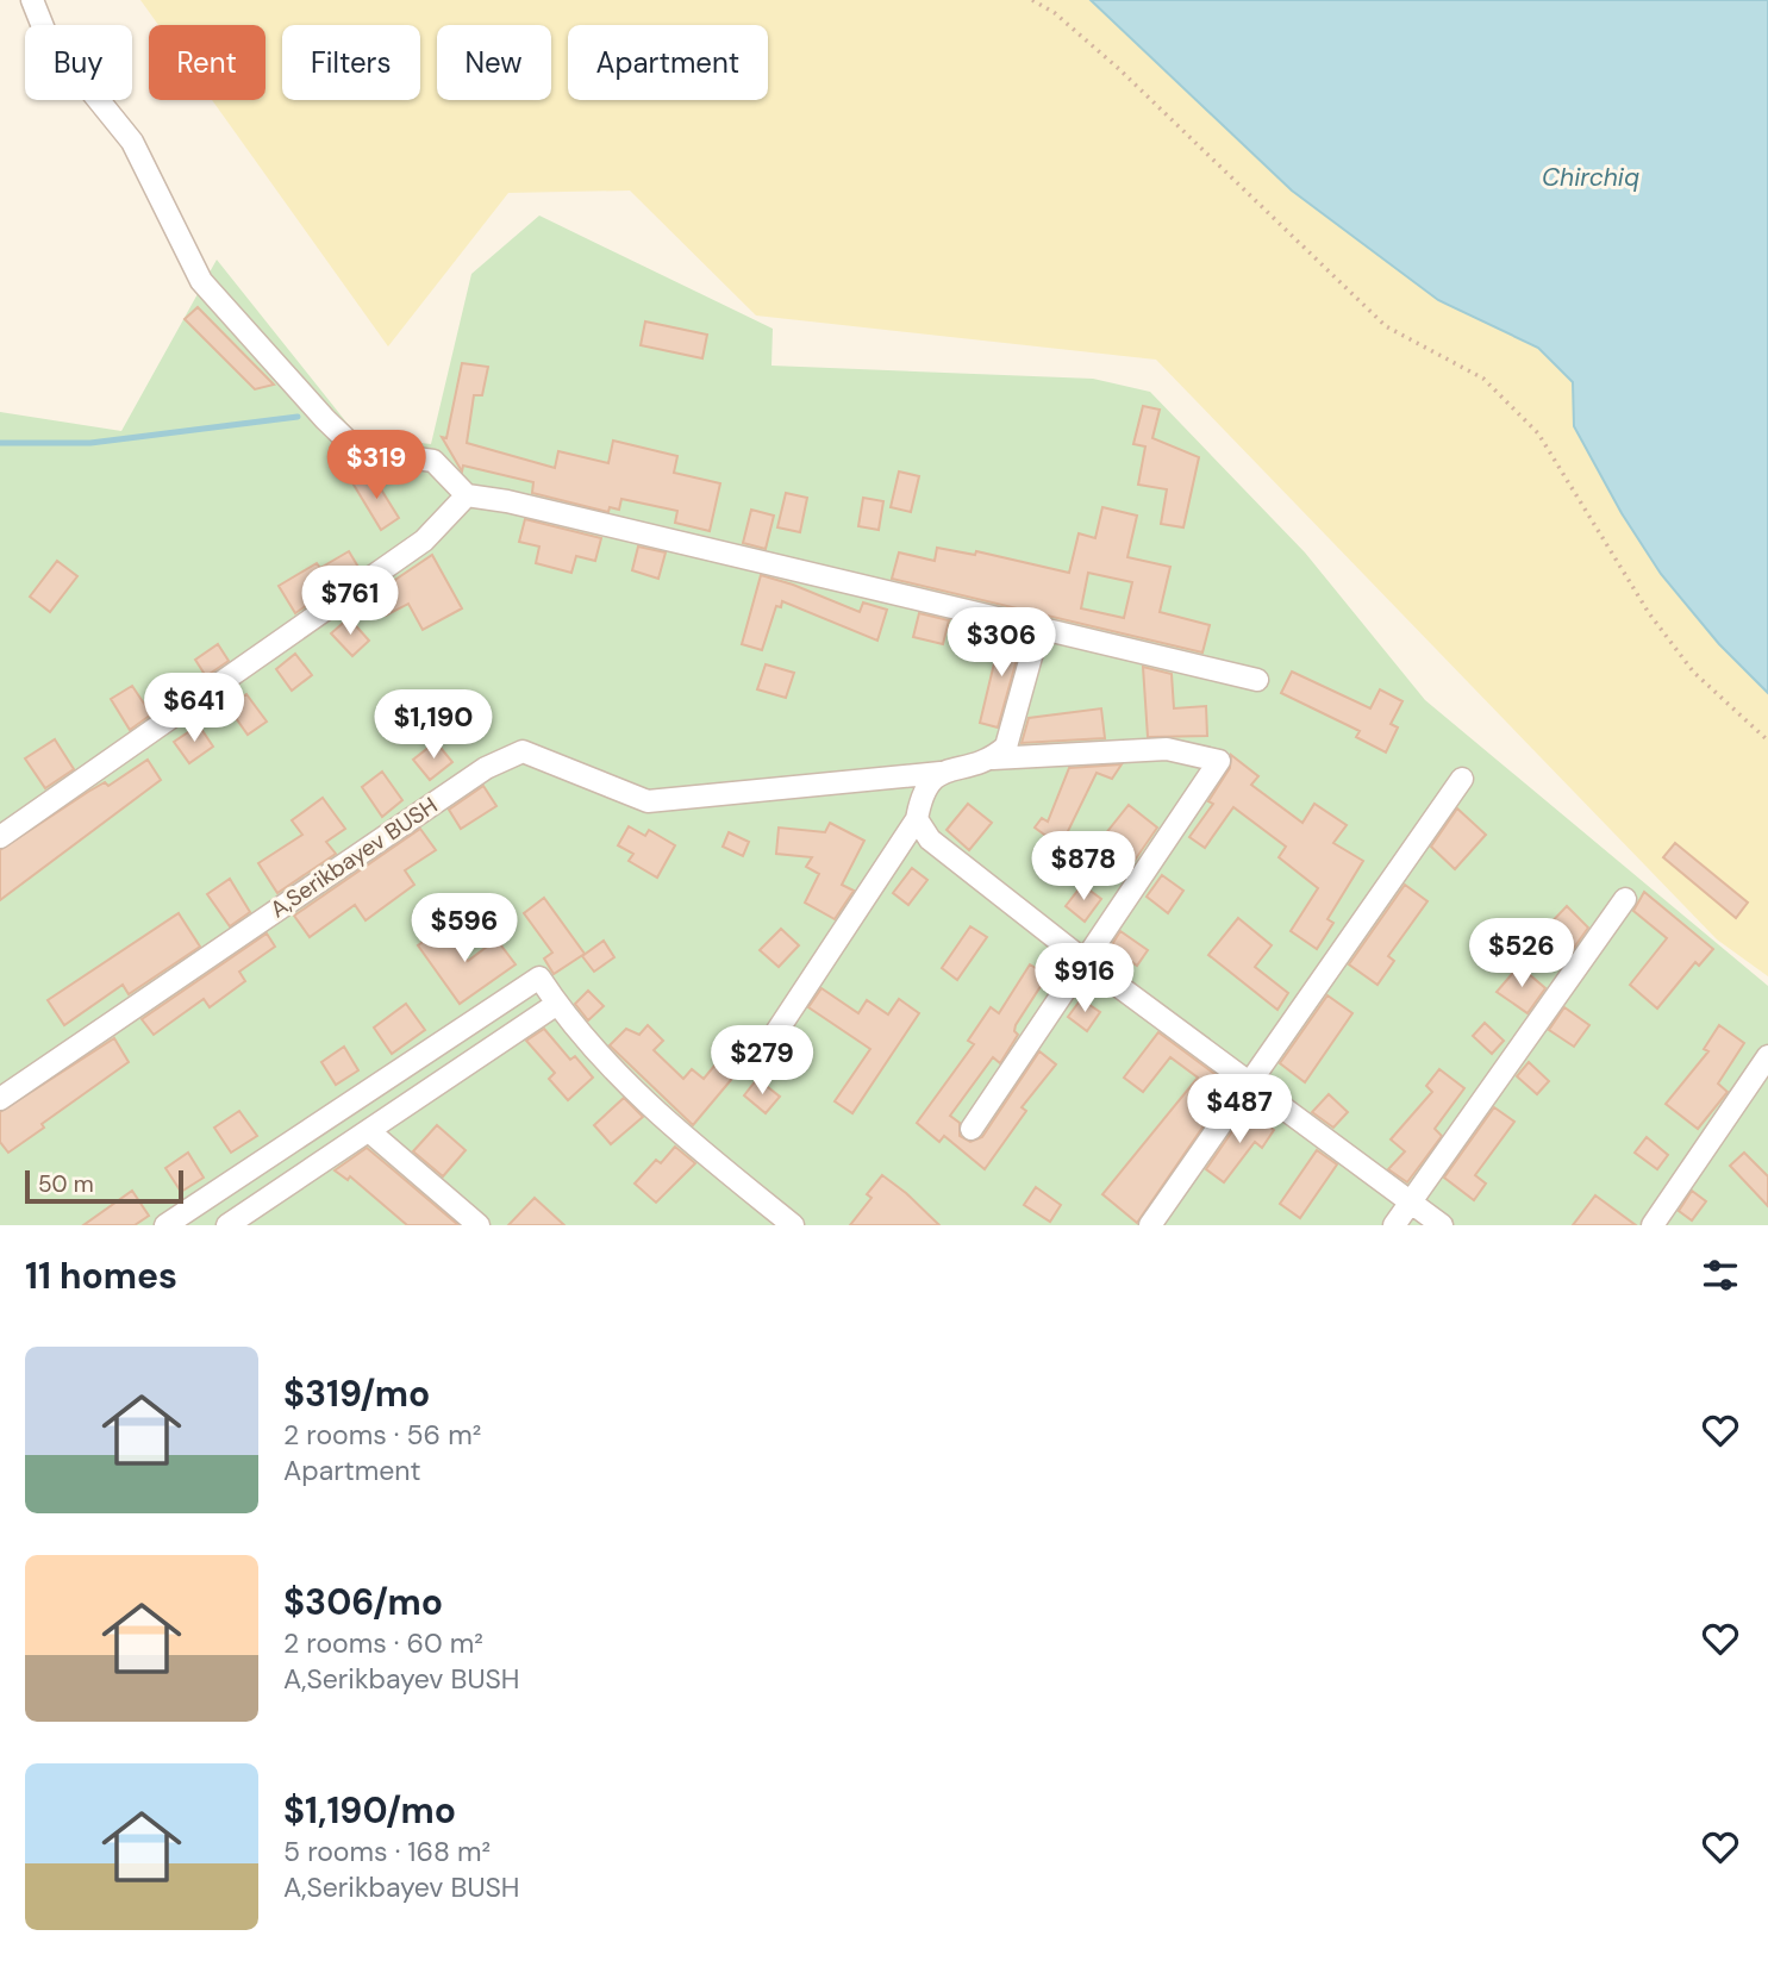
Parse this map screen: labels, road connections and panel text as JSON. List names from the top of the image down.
{
  "streets": {
    "street": ["A,Serikbayev BUSH"]
  },
  "water": ["Chirchiq"],
  "scale_bar": "50 m",
  "page": {
    "chip": [
      "Buy",
      "Rent",
      "Filters",
      "New",
      "Apartment"
    ],
    "price": [
      "$319",
      "$761",
      "$306",
      "$641",
      "$1,190",
      "$878",
      "$596",
      "$526",
      "$916",
      "$279",
      "$487"
    ],
    "scale": "50 m",
    "heading": "11 homes",
    "list": [
      {
        "name": "$319/mo",
        "note": "2 rooms · 56 m² · Apartment"
      },
      {
        "name": "$306/mo",
        "note": "2 rooms · 60 m² · A,Serikbayev BUSH"
      },
      {
        "name": "$1,190/mo",
        "note": "5 rooms · 168 m² · A,Serikbayev BUSH"
      }
    ]
  }
}
